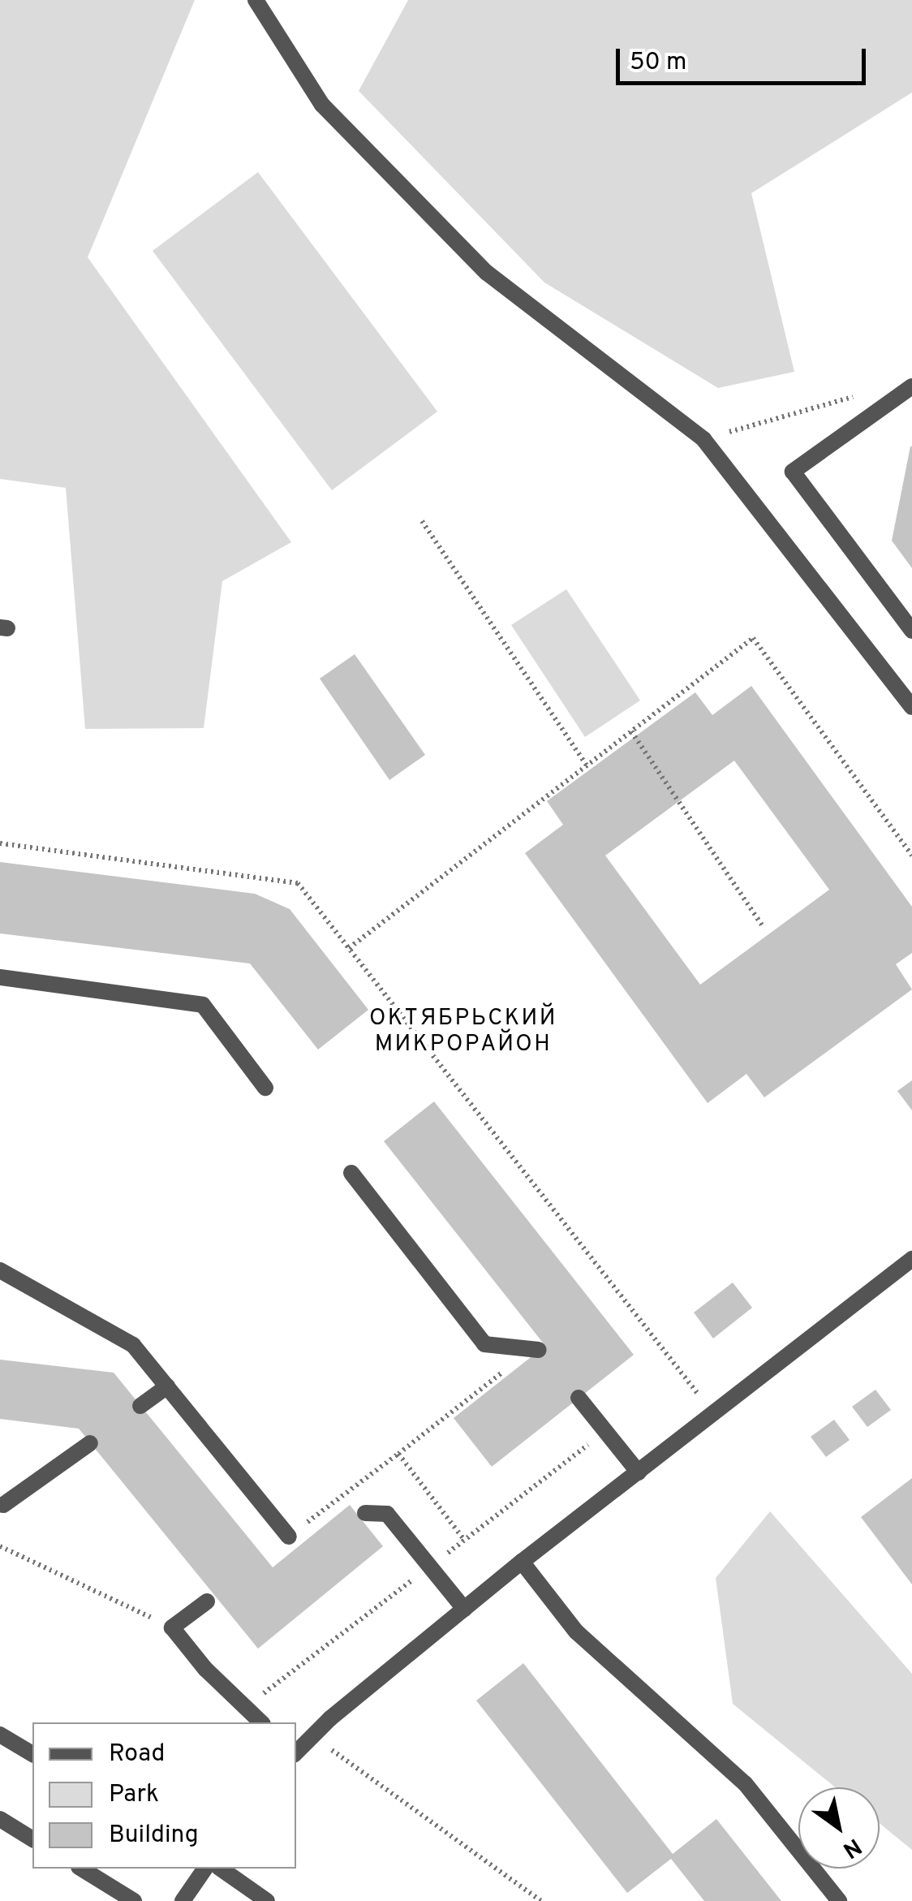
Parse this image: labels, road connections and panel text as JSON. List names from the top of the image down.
{
  "districts": ["ОКТЯБРЬСКИЙ МИКРОРАЙОН"],
  "legend": ["Road", "Park", "Building"],
  "scale_bar": "50 m",
  "north": "bottom right"
}
